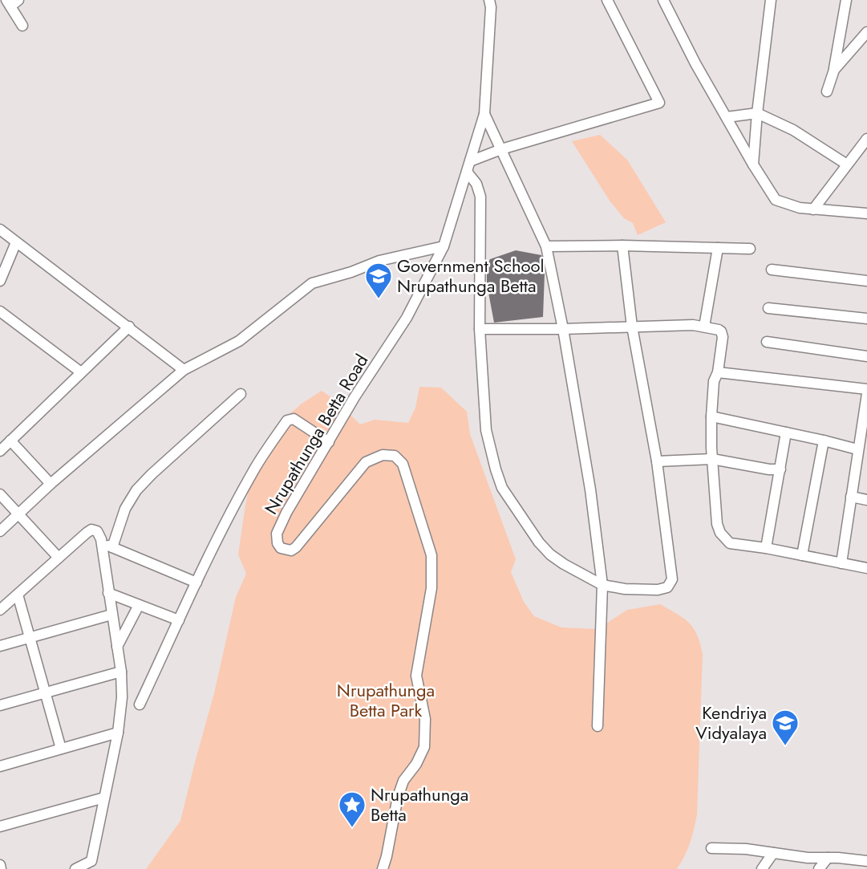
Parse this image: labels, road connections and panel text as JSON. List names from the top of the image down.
{
  "streets": {
    "street": ["Nrupathunga Betta Road"]
  },
  "parks": ["Nrupathunga Betta Park"],
  "places": {
    "school or university": ["Government School Nrupathunga Betta", "Kendriya Vidyalaya"],
    "place": ["Nrupathunga Betta"]
  }
}
